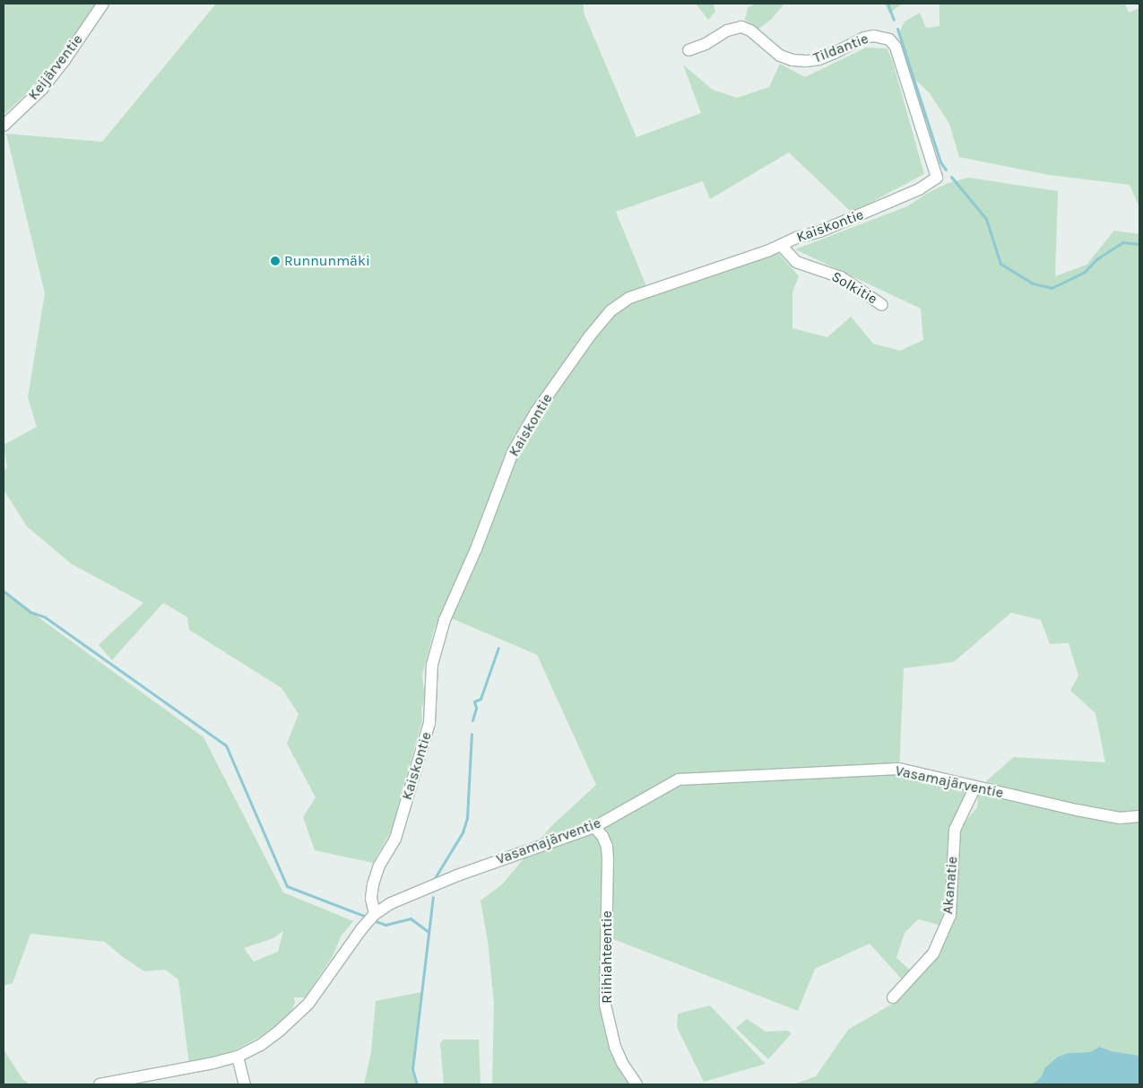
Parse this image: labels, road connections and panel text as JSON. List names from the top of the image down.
{
  "streets": {
    "street": [
      "Tildantie",
      "Keijärventie",
      "Kaiskontie",
      "Solkitie",
      "Vasamajärventie",
      "Akanatie",
      "Riihiahteentie"
    ]
  },
  "crossings": [
    ["Tildantie", "Kaiskontie"],
    ["Kaiskontie", "Solkitie"],
    ["Kaiskontie", "Vasamajärventie"],
    ["Vasamajärventie", "Akanatie"],
    ["Vasamajärventie", "Riihiahteentie"]
  ],
  "places": ["Runnunmäki"]
}
